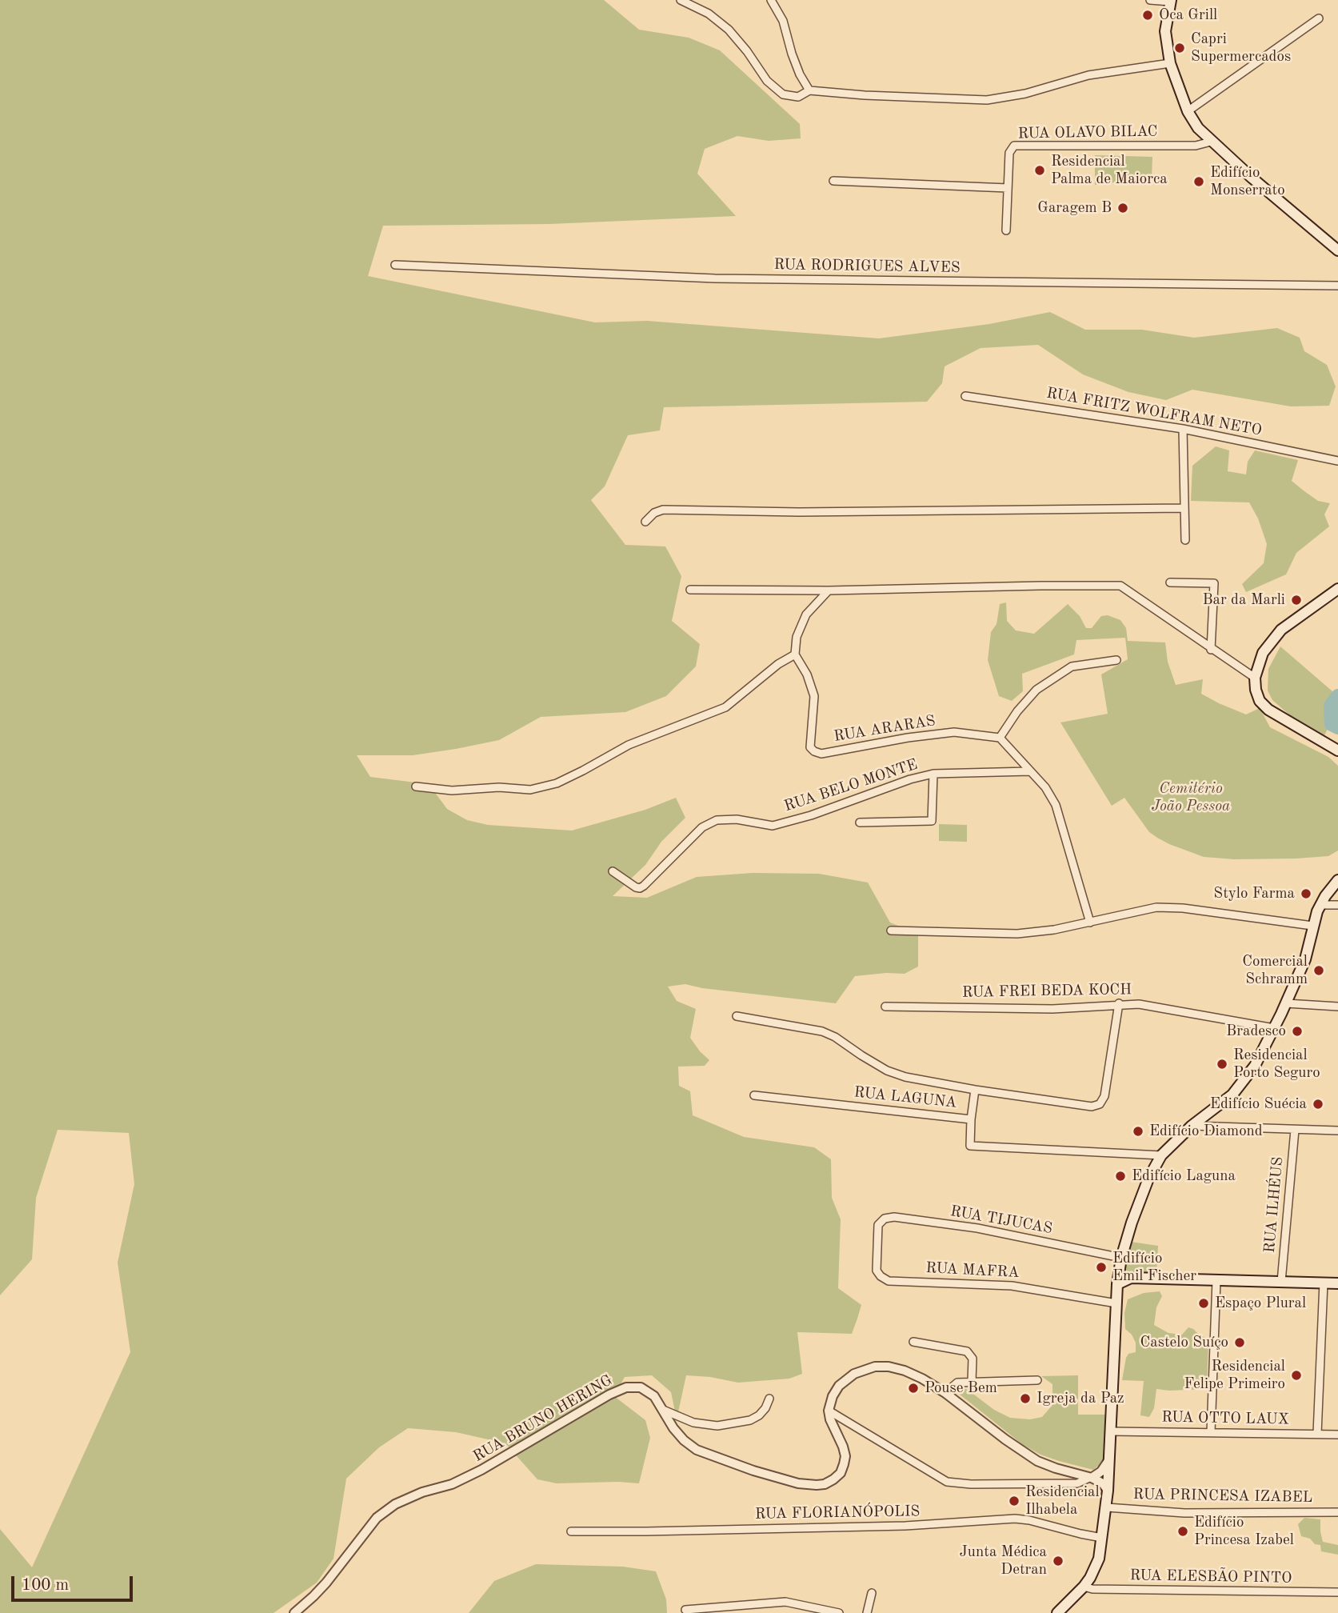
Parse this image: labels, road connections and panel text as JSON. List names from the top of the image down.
{
  "streets": {
    "street": [
      "RUA OLAVO BILAC",
      "RUA RODRIGUES ALVES",
      "RUA FRITZ WOLFRAM NETO",
      "RUA ARARAS",
      "RUA BELO MONTE",
      "RUA FREI BEDA KOCH",
      "RUA LAGUNA",
      "RUA ILHÉUS",
      "RUA TIJUCAS",
      "RUA MAFRA",
      "RUA BRUNO HERING",
      "RUA OTTO LAUX",
      "RUA PRINCESA IZABEL",
      "RUA FLORIANÓPOLIS",
      "RUA ELESBÃO PINTO"
    ]
  },
  "crossings": [
    ["RUA TIJUCAS", "RUA MAFRA"]
  ],
  "parks": ["Cemitério João Pessoa"],
  "places": [
    "Oca Grill",
    "Capri Supermercados",
    "Residencial Palma de Maiorca",
    "Edifício Monserrato",
    "Garagem B",
    "Bar da Marli",
    "Stylo Farma",
    "Comercial Schramm",
    "Bradesco",
    "Residencial Porto Seguro",
    "Edifício Suécia",
    "Edifício Diamond",
    "Edifício Laguna",
    "Edifício Emil Fischer",
    "Espaço Plural",
    "Castelo Suíço",
    "Residencial Felipe Primeiro",
    "Pouse Bem",
    "Igreja da Paz",
    "Residencial Ilhabela",
    "Edifício Princesa Izabel",
    "Junta Médica Detran"
  ],
  "scale_bar": "100 m"
}
